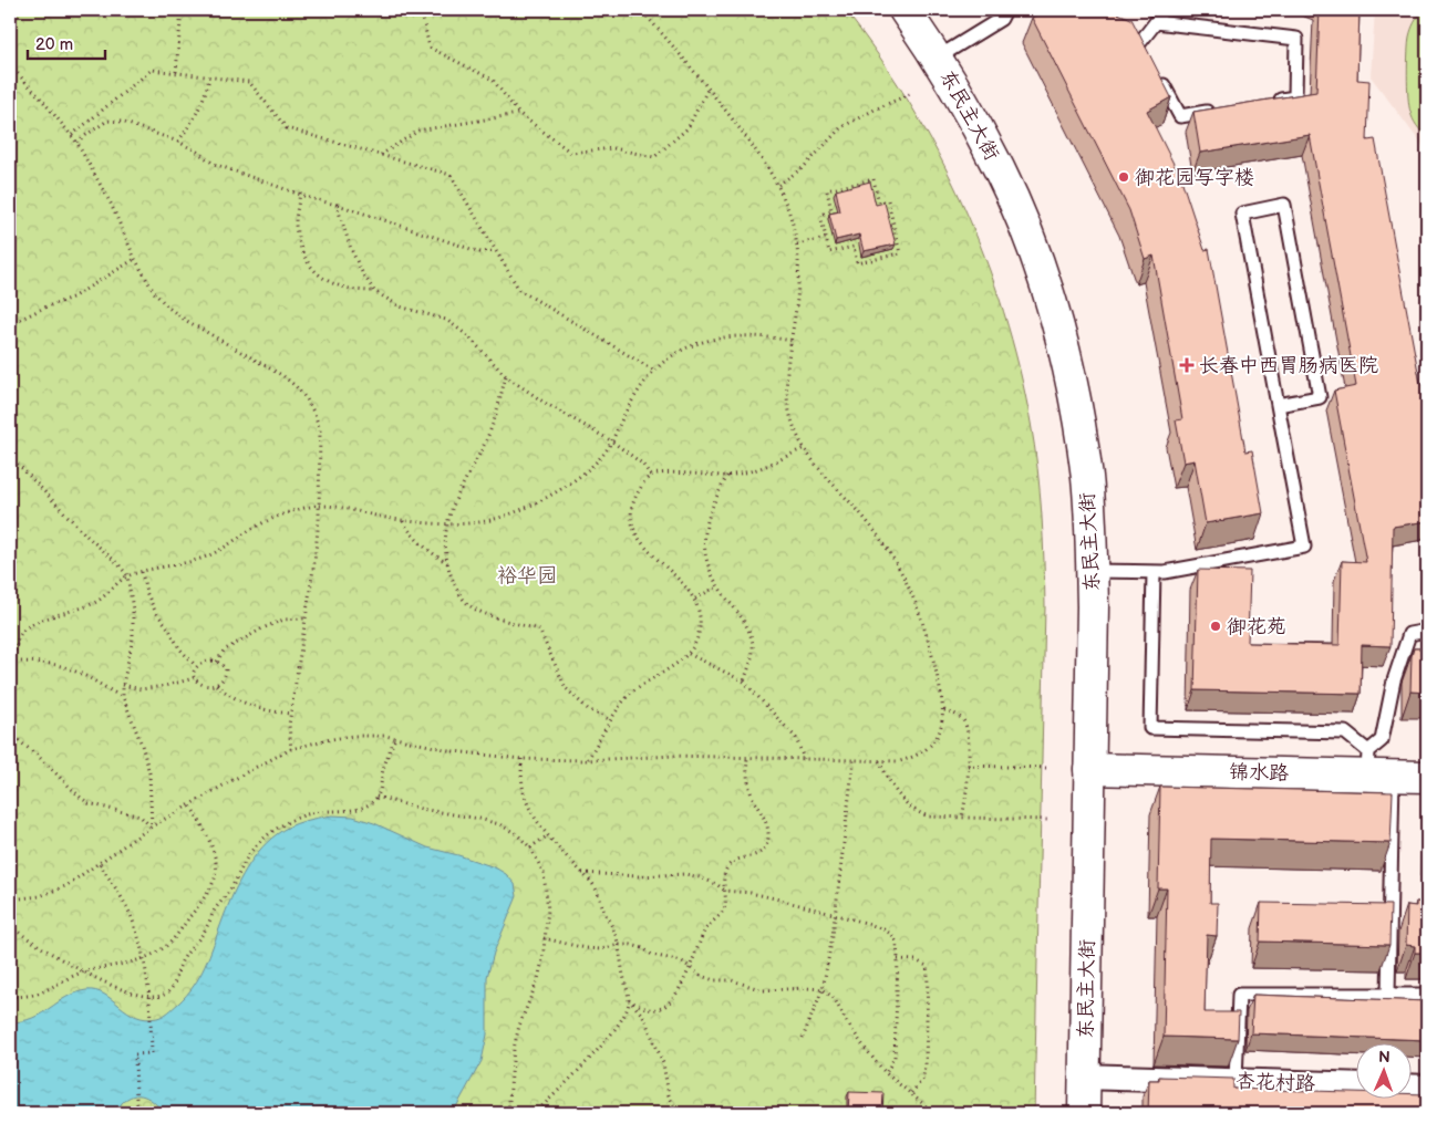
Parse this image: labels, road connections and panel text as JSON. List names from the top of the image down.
{
  "streets": {
    "main road": ["东民主大街", "锦水路"],
    "street": ["杏花村路"]
  },
  "crossings": [
    ["东民主大街", "锦水路"],
    ["东民主大街", "杏花村路"]
  ],
  "parks": ["裕华园"],
  "places": {
    "other": ["御花园写字楼", "御花苑"],
    "health": ["长春中西胃肠病医院"]
  },
  "scale_bar": "20 m",
  "north": "top"
}
